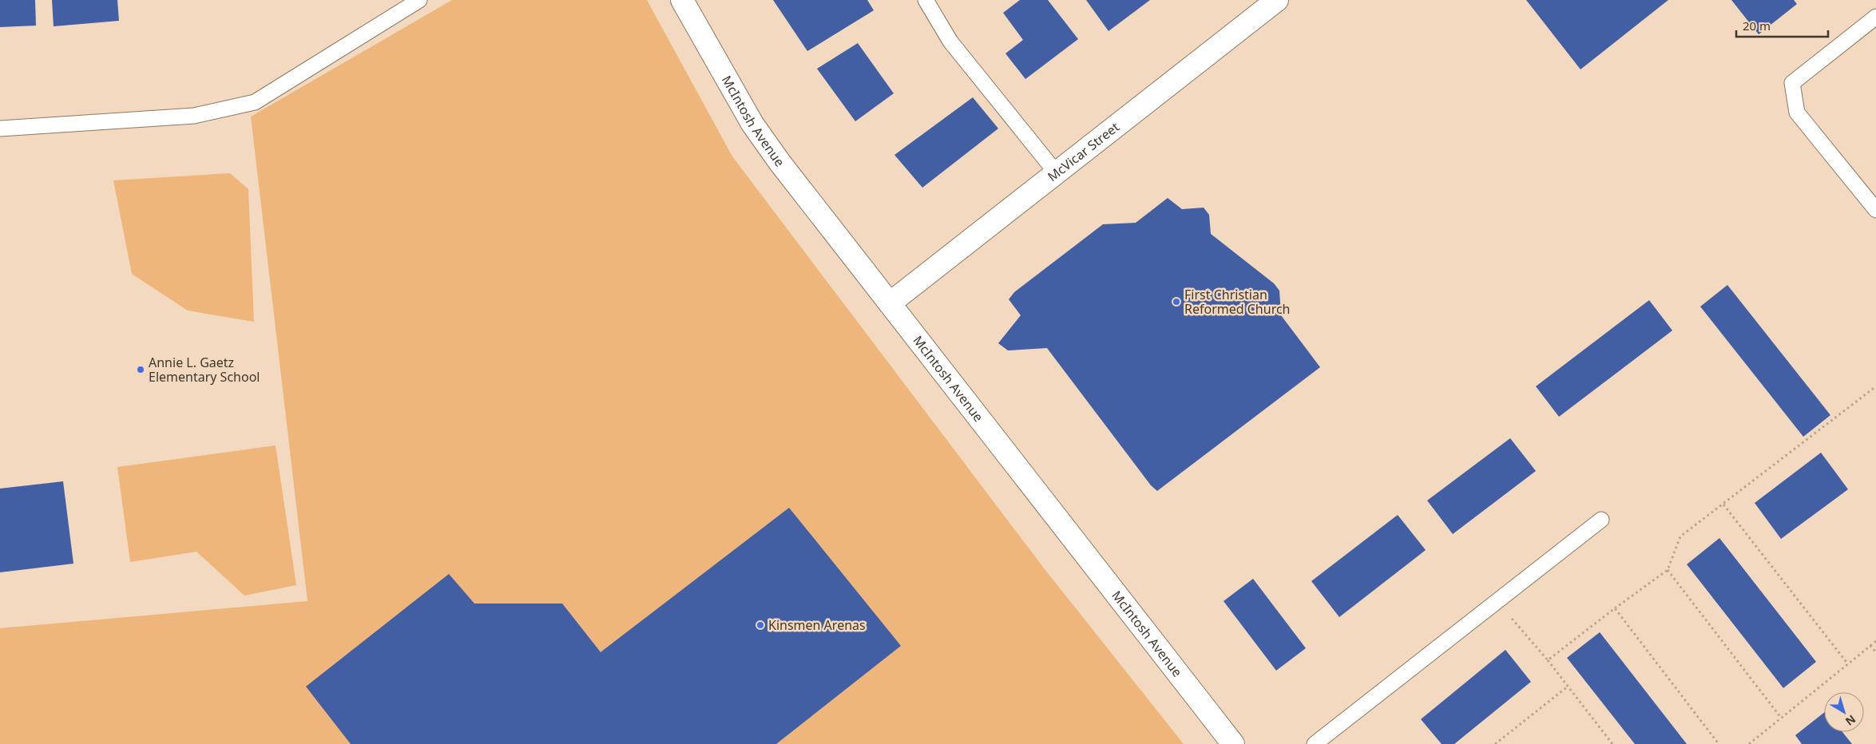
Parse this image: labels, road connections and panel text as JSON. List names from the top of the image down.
{
  "streets": {
    "street": ["McIntosh Avenue", "McVicar Street"]
  },
  "crossings": [
    ["McIntosh Avenue", "McVicar Street"]
  ],
  "places": ["First Christian Reformed Church", "Annie L. Gaetz Elementary School", "Kinsmen Arenas"],
  "scale_bar": "20 m",
  "north": "bottom right"
}
